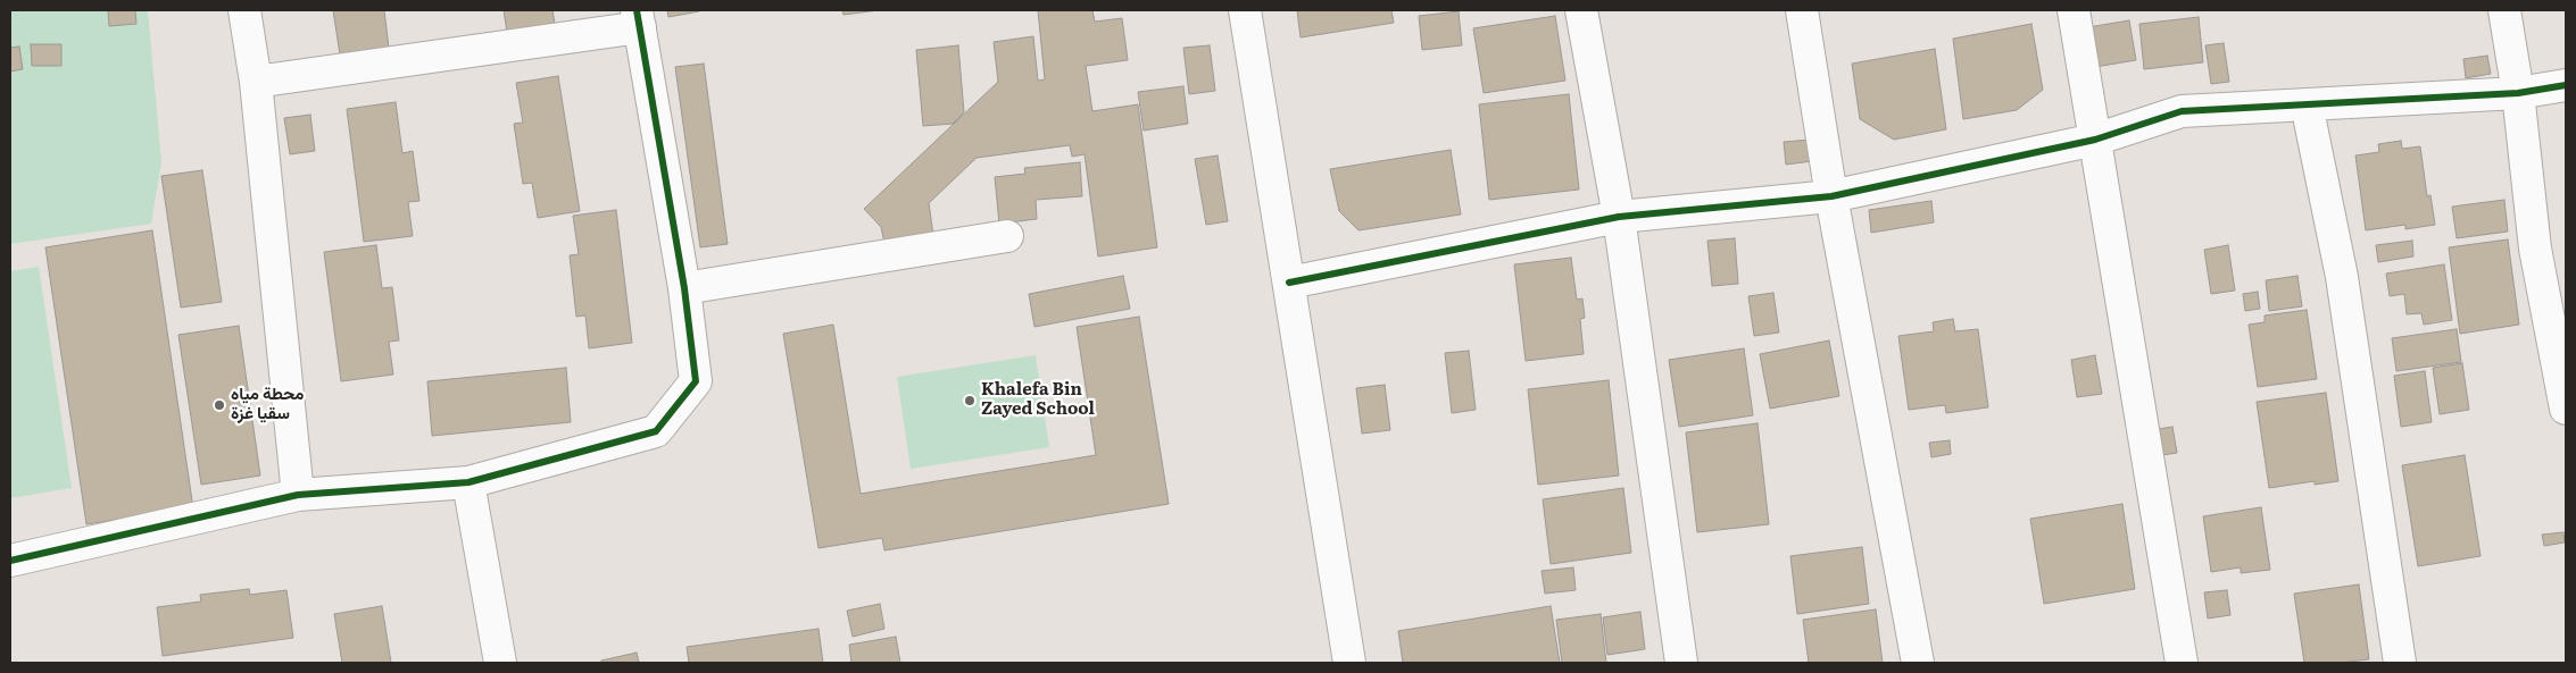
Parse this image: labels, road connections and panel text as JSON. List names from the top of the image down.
{
  "places": ["Khalefa Bin Zayed School", "محطة مياه سقيا غزة"]
}
